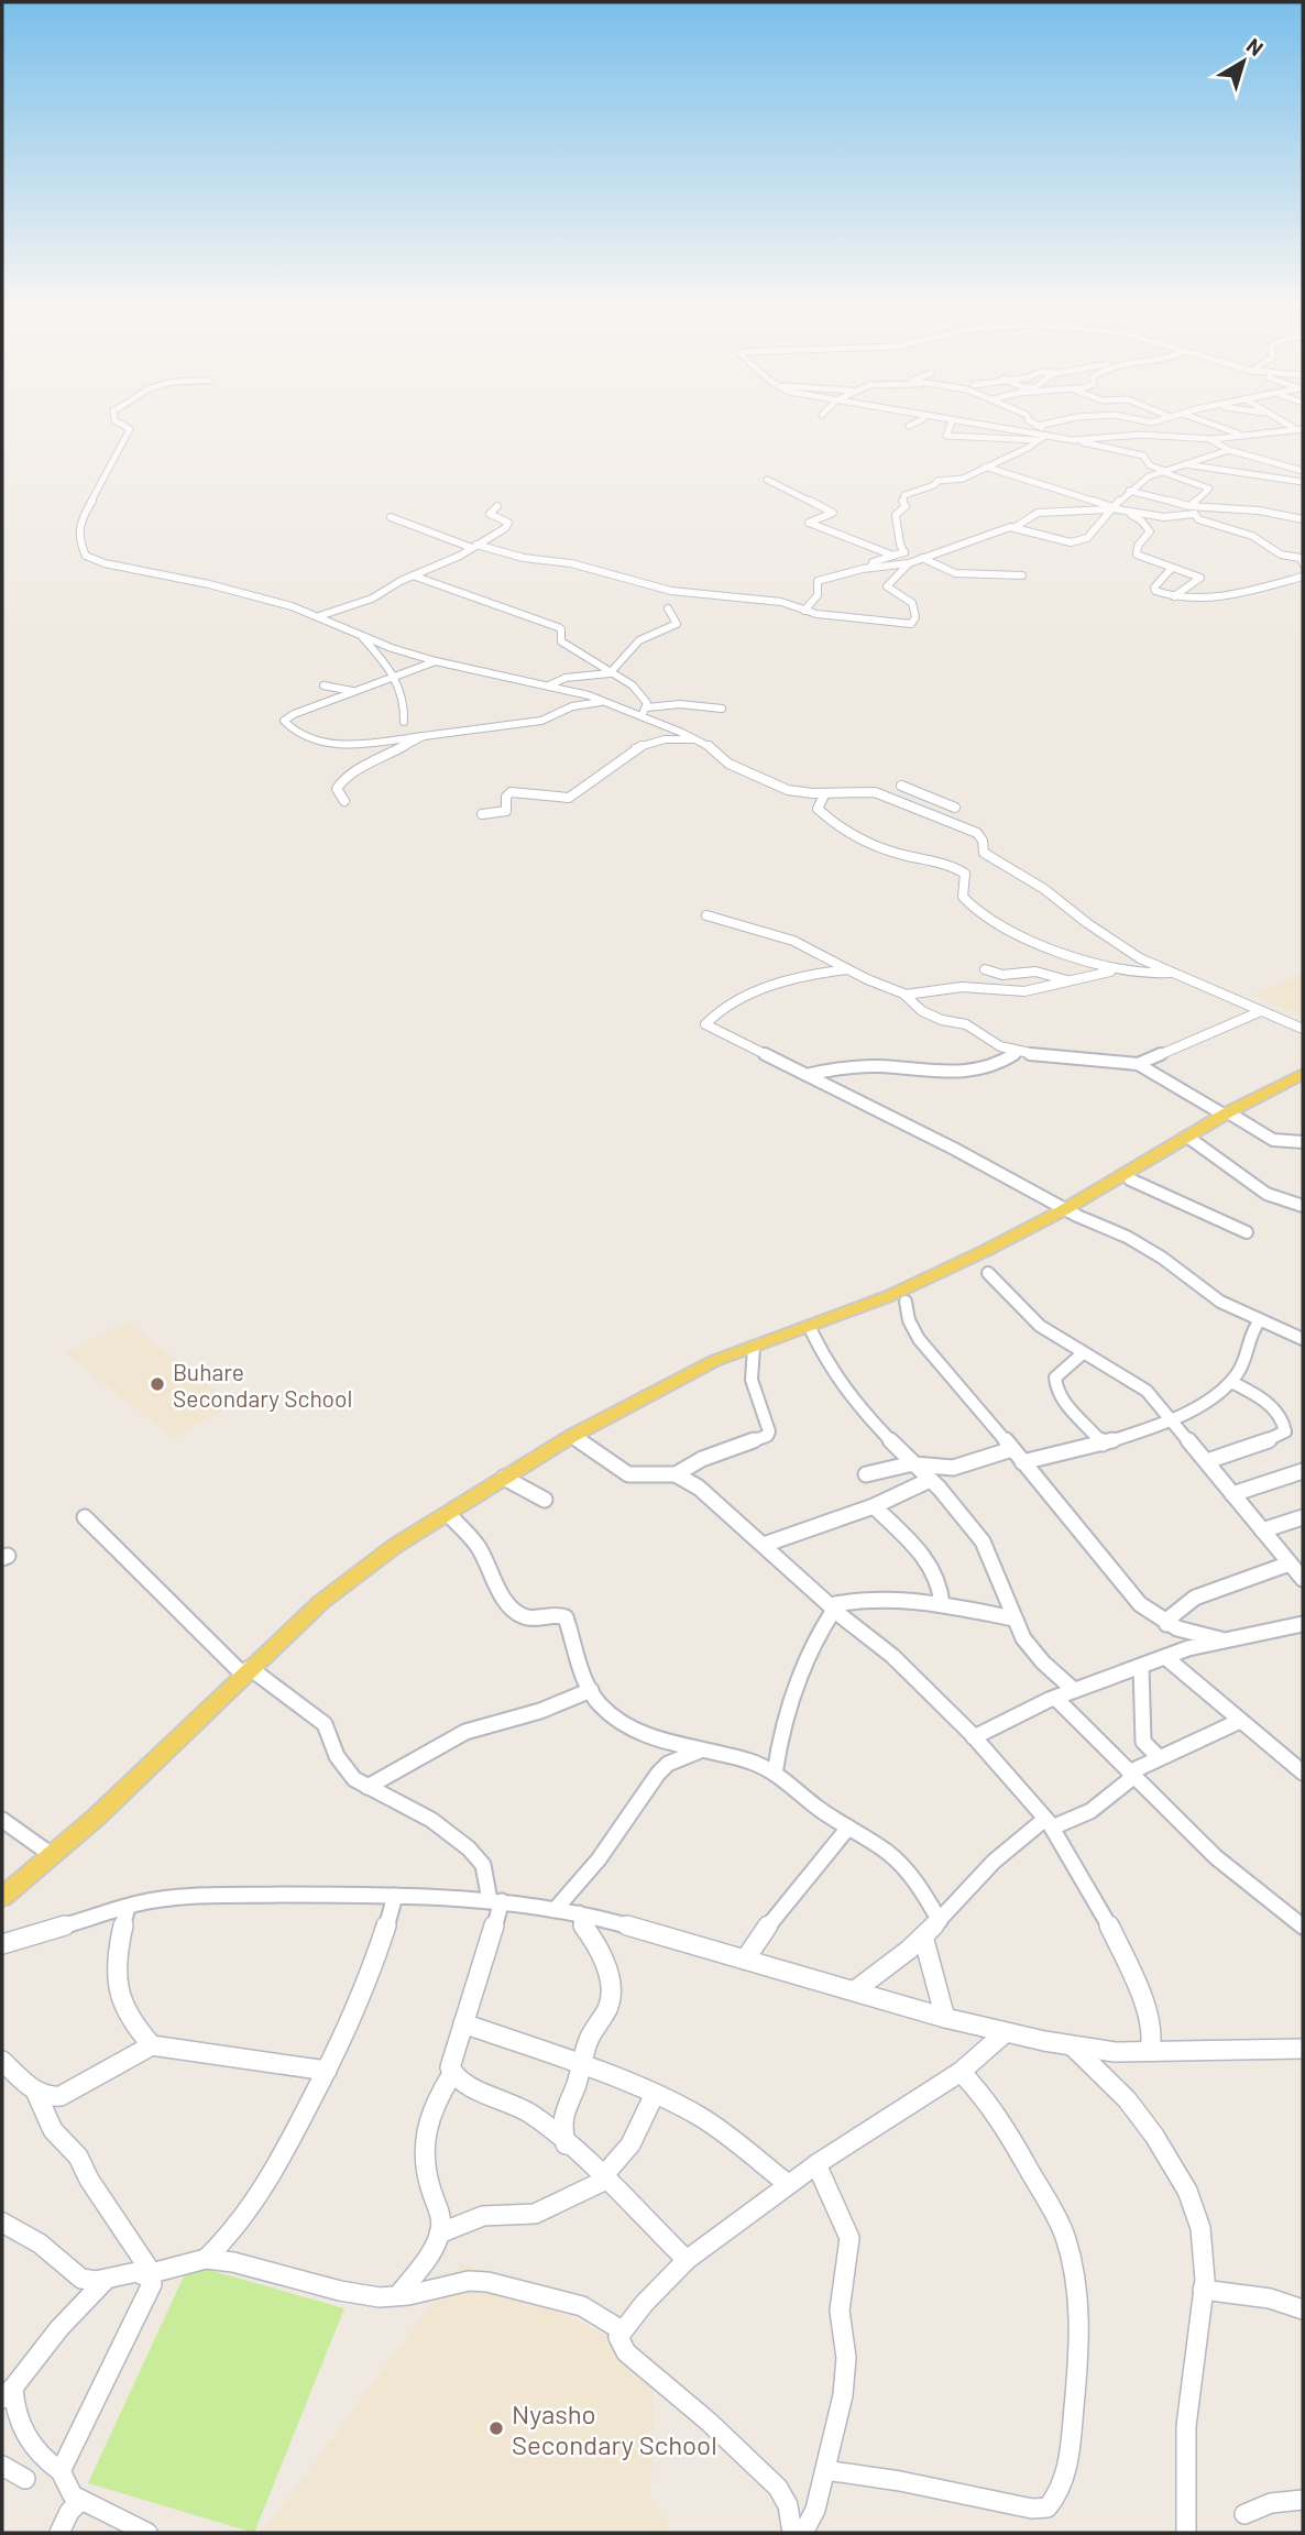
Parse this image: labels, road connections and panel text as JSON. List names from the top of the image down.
{
  "places": ["Buhare Secondary School", "Nyasho Secondary School"],
  "north": "top right"
}
